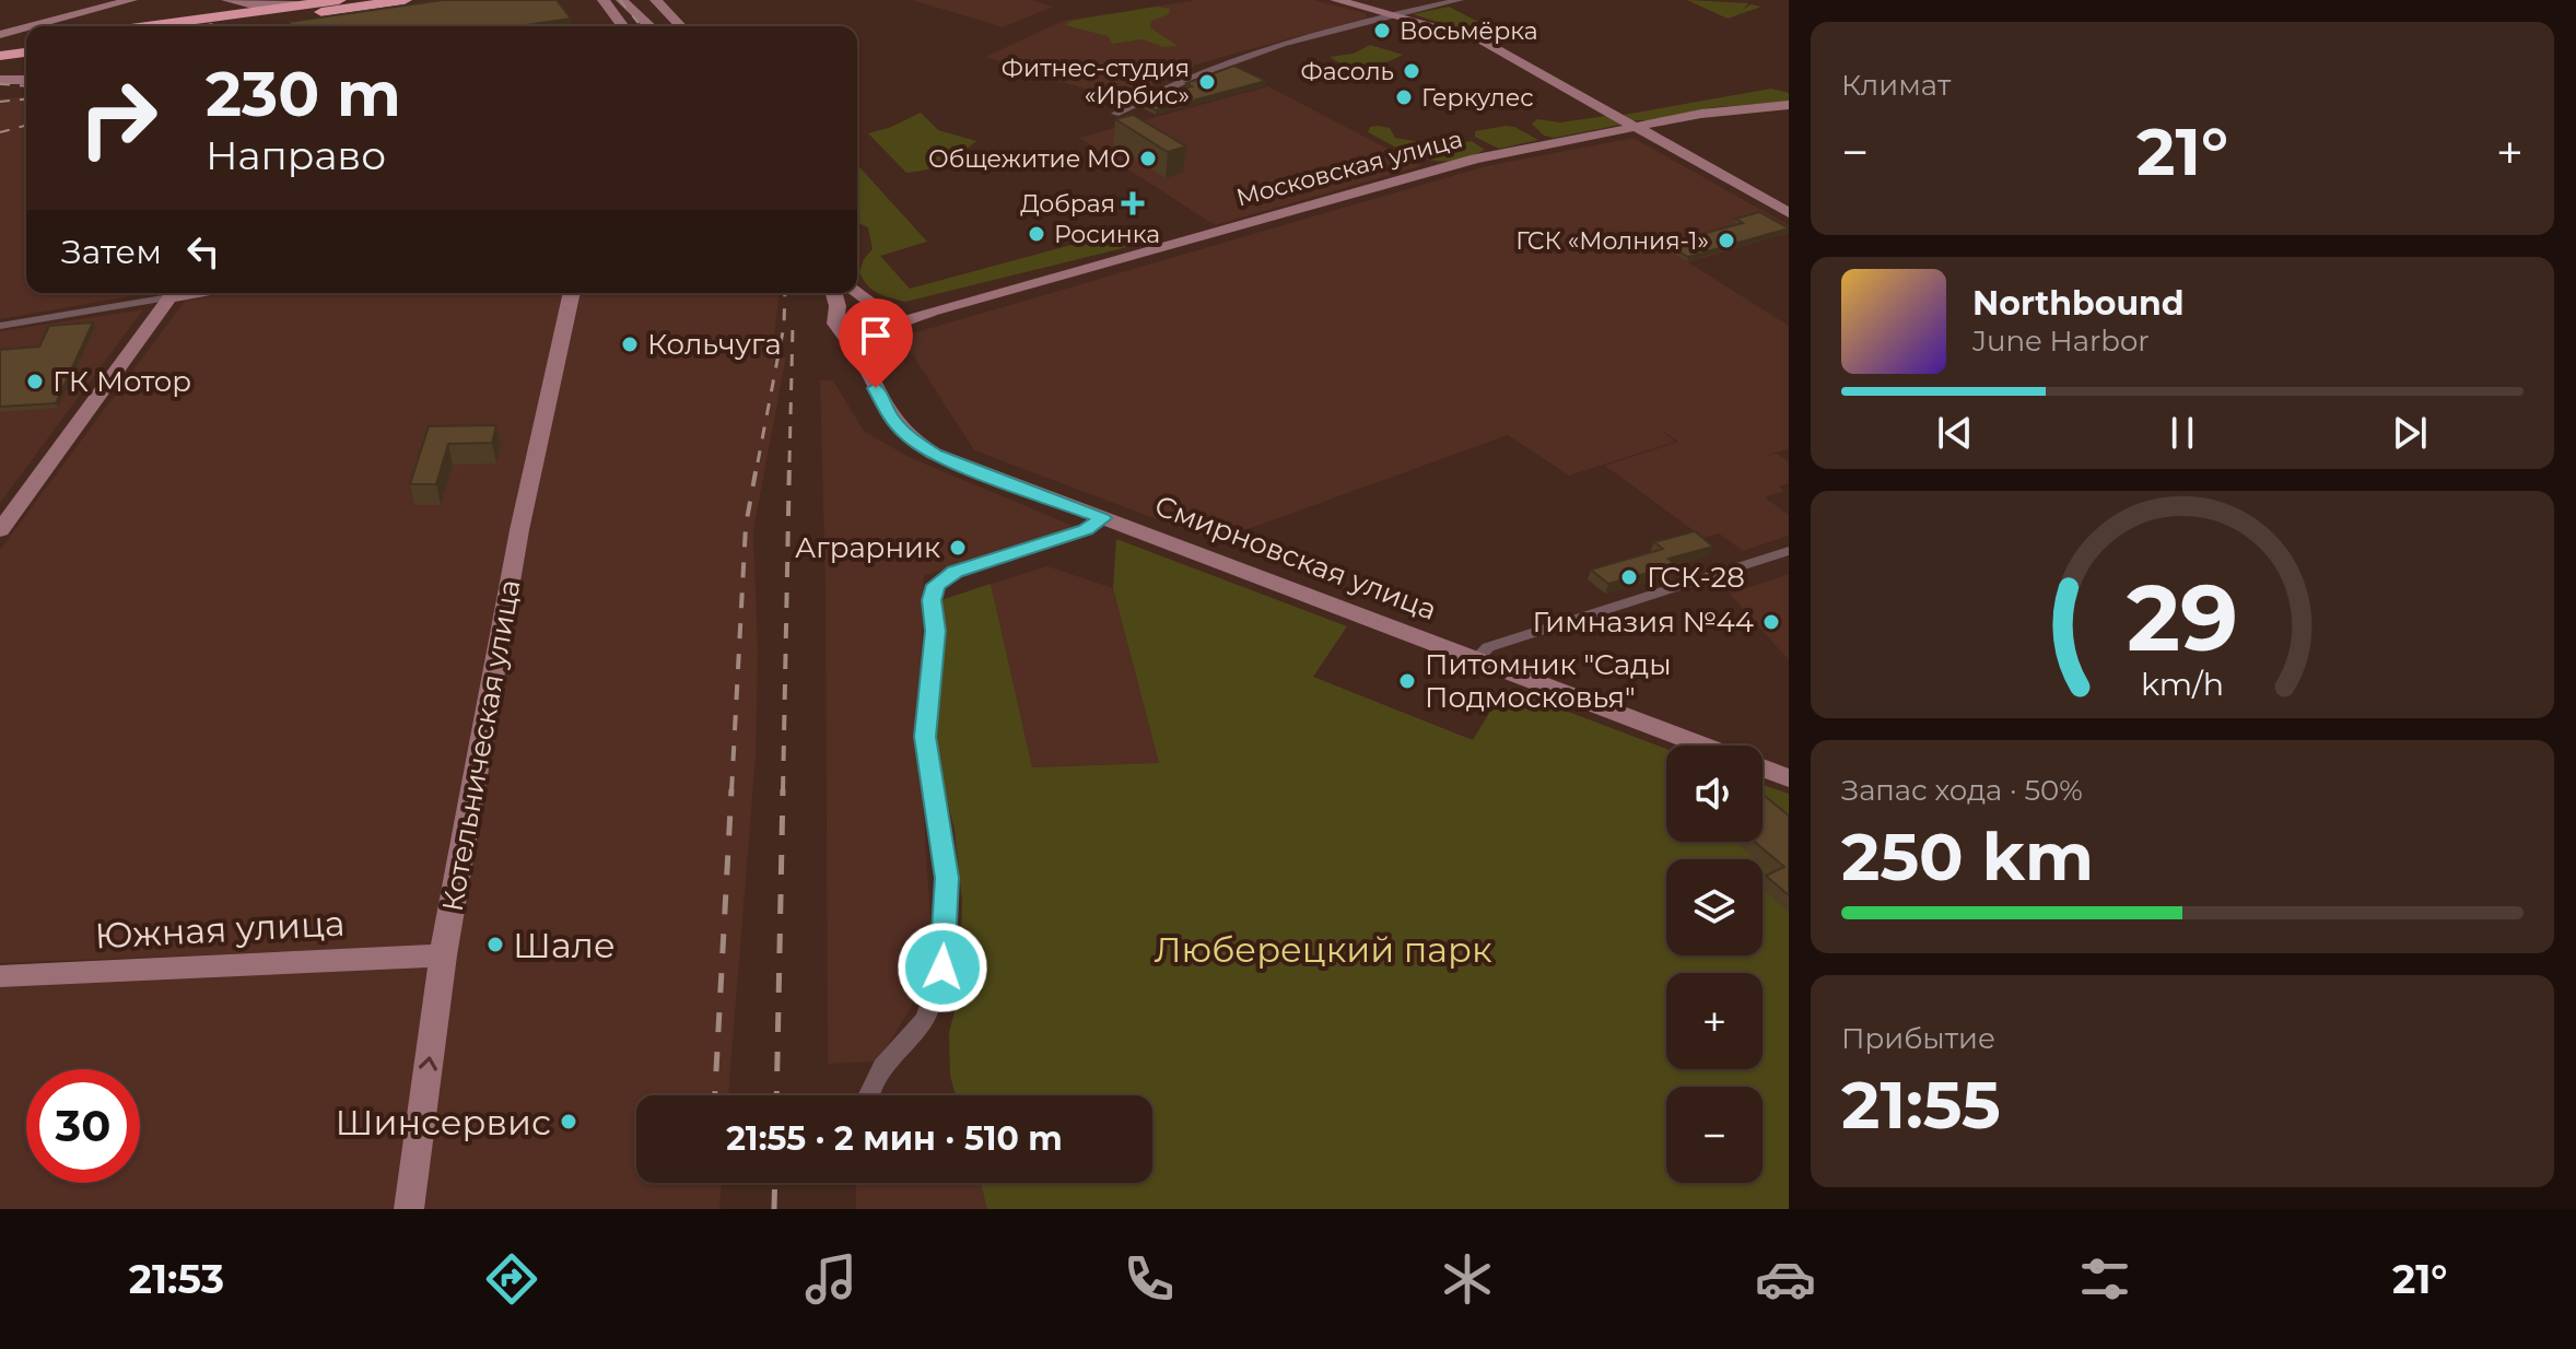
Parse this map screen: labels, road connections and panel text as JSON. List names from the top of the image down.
{
  "streets": {
    "street": [
      "Московская улица",
      "Смирновская улица",
      "Котельническая улица",
      "Южная улица"
    ]
  },
  "crossings": [
    ["Котельническая улица", "Южная улица"]
  ],
  "parks": ["Люберецкий парк"],
  "places": {
    "other": [
      "Восьмёрка",
      "Фасоль",
      "Фитнес-студия «Ирбис»",
      "Геркулес",
      "Общежитие МО",
      "Росинка",
      "ГСК «Молния-1»",
      "Кольчуга",
      "ГК Мотор",
      "Аграрник",
      "ГСК-28",
      "Гимназия №44",
      "Питомник \"Сады Подмосковья\"",
      "Шале",
      "Шинсервис"
    ],
    "health": ["Добрая"]
  },
  "page": {
    "tile": [
      "Климат",
      ["Запас хода · 50%", "250 km"],
      ["Прибытие", "21:55"]
    ],
    "turn": ["230 m", "Направо"],
    "heat": ["−", "21°", "+"],
    "then": "Затем",
    "song": ["Northbound", "June Harbor"],
    "map_buttons": ["+", "−"],
    "limit": "30",
    "trip": "21:55 · 2 мин · 510 m",
    "tabs": ["21:53", "21°"],
    "gauge": ["29", "km/h"]
  }
}
